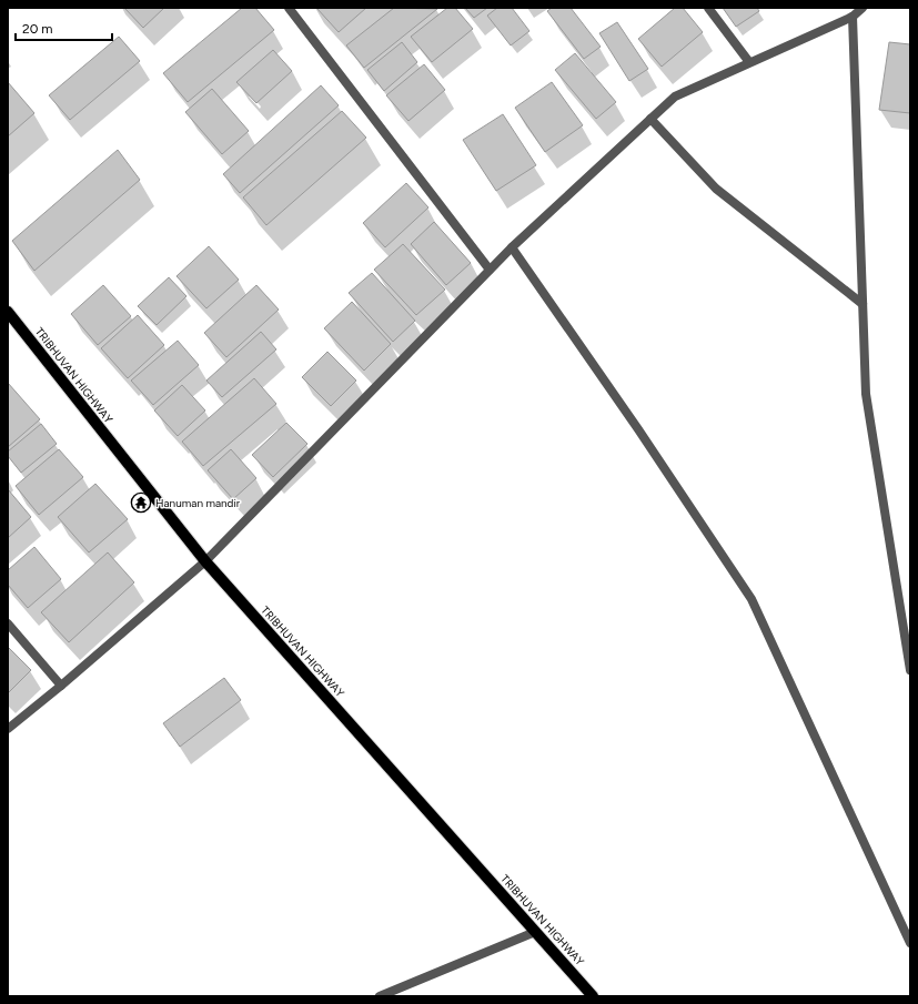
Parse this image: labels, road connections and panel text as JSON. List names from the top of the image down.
{
  "streets": {
    "main road": ["TRIBHUVAN HIGHWAY"]
  },
  "places": {
    "temple": ["Hanuman mandir"]
  },
  "scale_bar": "20 m"
}
